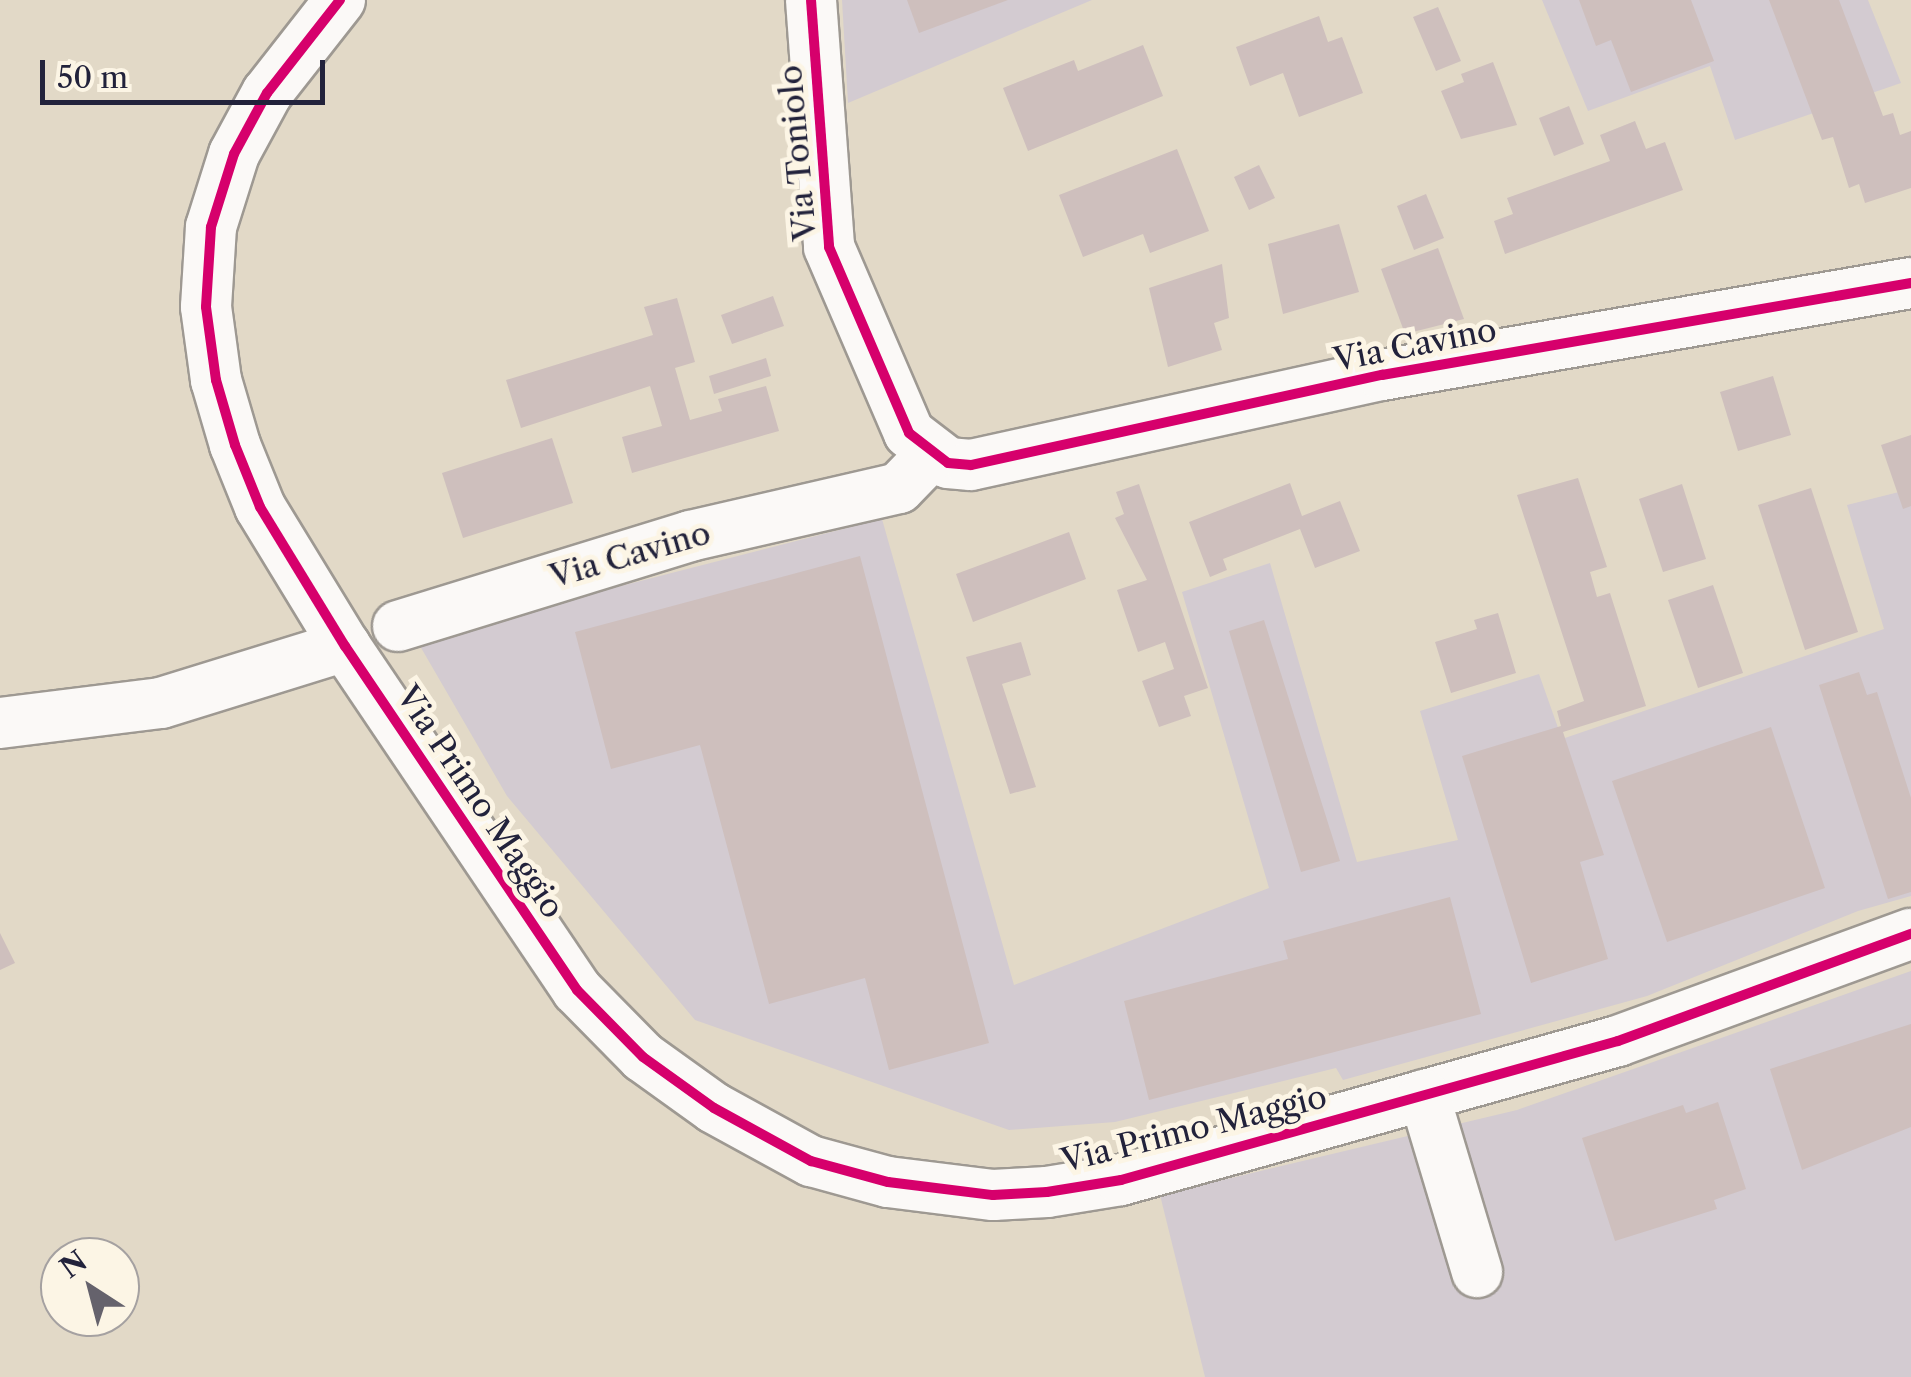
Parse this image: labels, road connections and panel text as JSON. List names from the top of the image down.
{
  "streets": {
    "street": ["Via Toniolo", "Via Cavino", "Via Primo Maggio"]
  },
  "crossings": [
    ["Via Toniolo", "Via Cavino"]
  ],
  "scale_bar": "50 m",
  "north": "top left"
}
